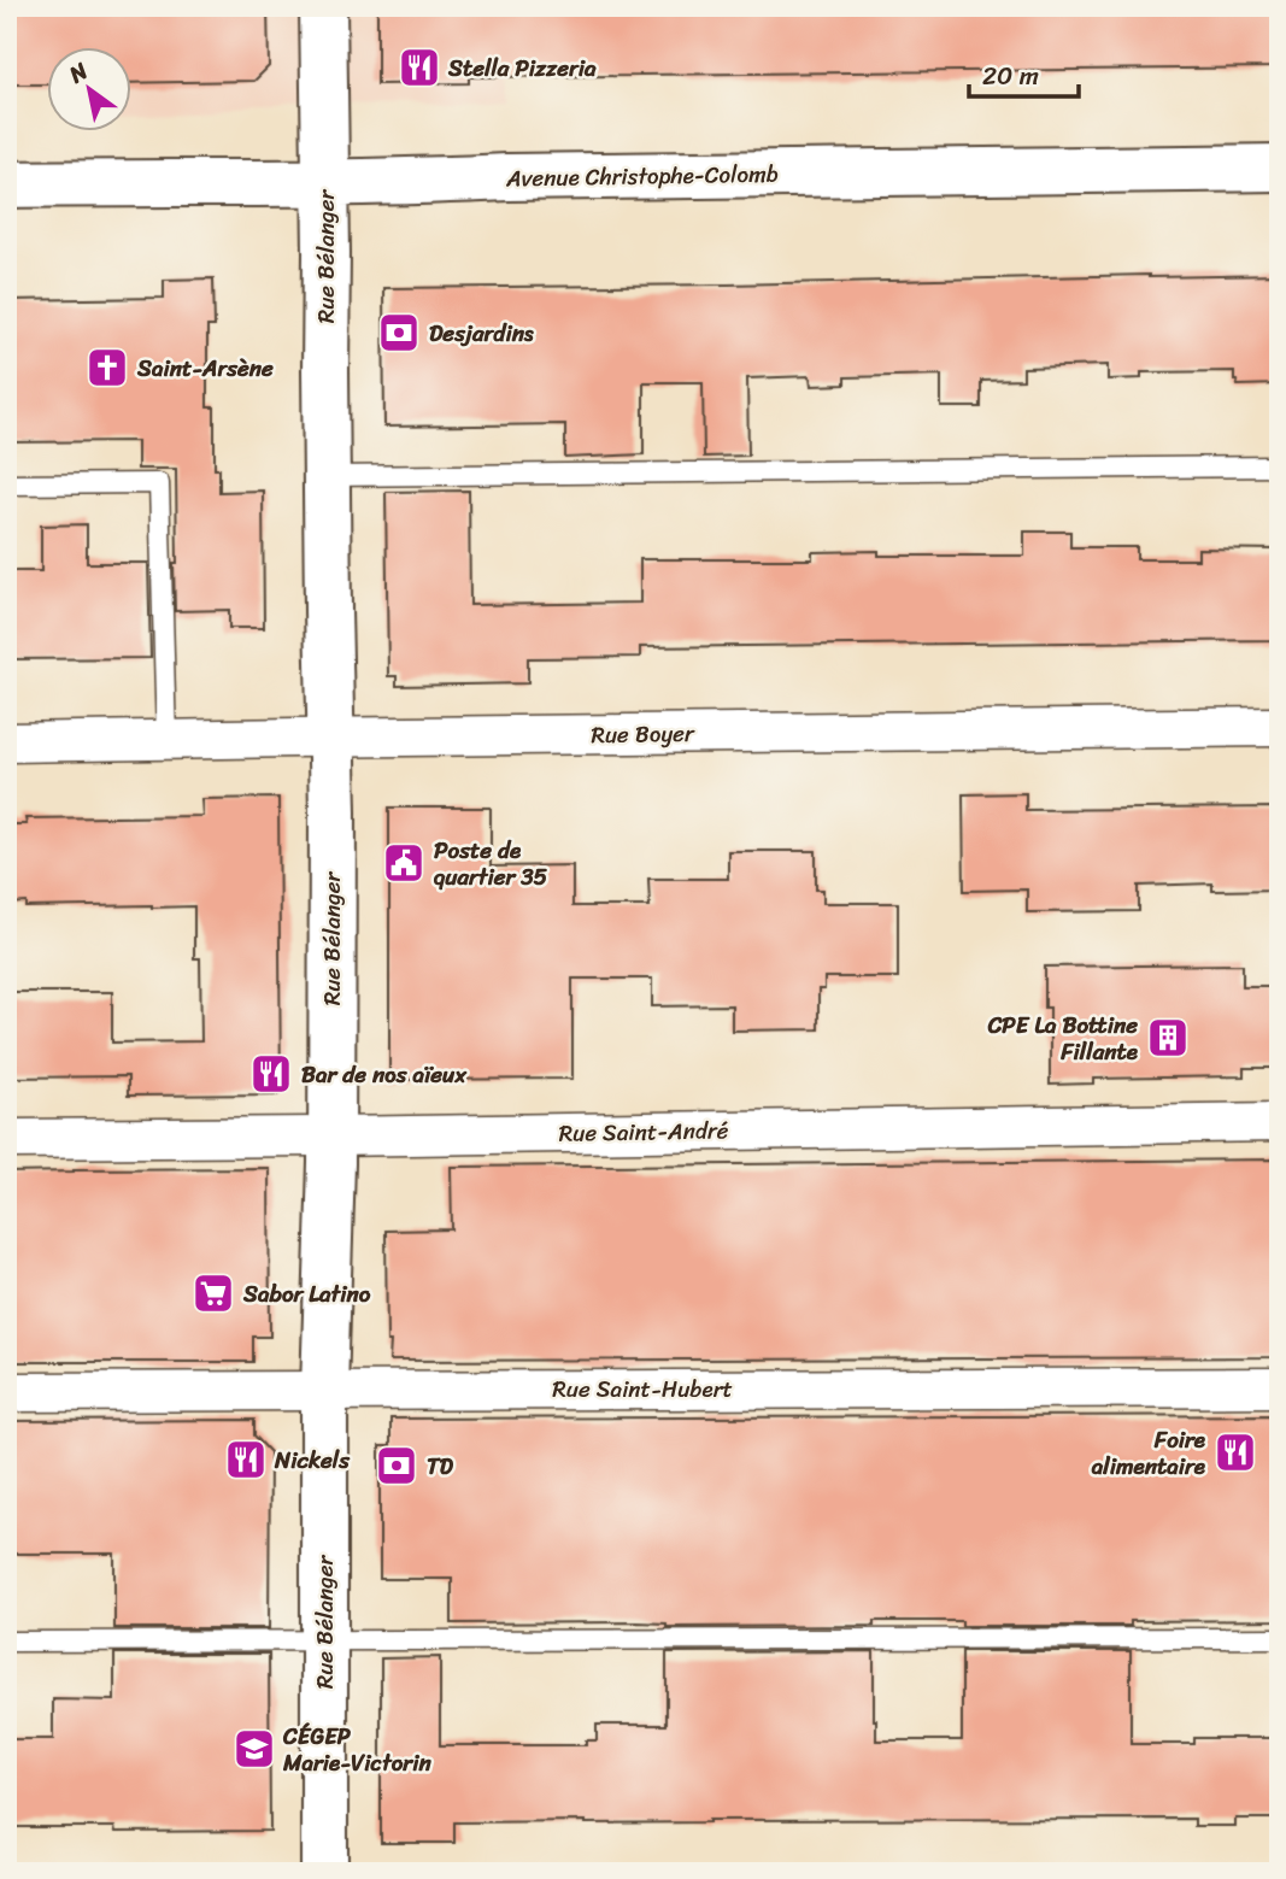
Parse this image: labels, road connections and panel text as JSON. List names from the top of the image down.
{
  "streets": {
    "street": [
      "Avenue Christophe-Colomb",
      "Rue Bélanger",
      "Rue Boyer",
      "Rue Saint-André",
      "Rue Saint-Hubert"
    ]
  },
  "crossings": [
    ["Avenue Christophe-Colomb", "Rue Bélanger"],
    ["Rue Bélanger", "Rue Boyer"],
    ["Rue Bélanger", "Rue Saint-André"],
    ["Rue Bélanger", "Rue Saint-Hubert"]
  ],
  "places": {
    "restaurant": [
      "Stella Pizzeria",
      "Bar de nos aïeux",
      "Foire alimentaire",
      "Nickels"
    ],
    "bank": ["Desjardins", "TD"],
    "church": ["Saint-Arsène"],
    "public building": ["Poste de quartier 35"],
    "building": ["CPE La Bottine Fillante"],
    "supermarket": ["Sabor Latino"],
    "school or university": ["CÉGEP Marie-Victorin"]
  },
  "scale_bar": "20 m",
  "north": "top left"
}
